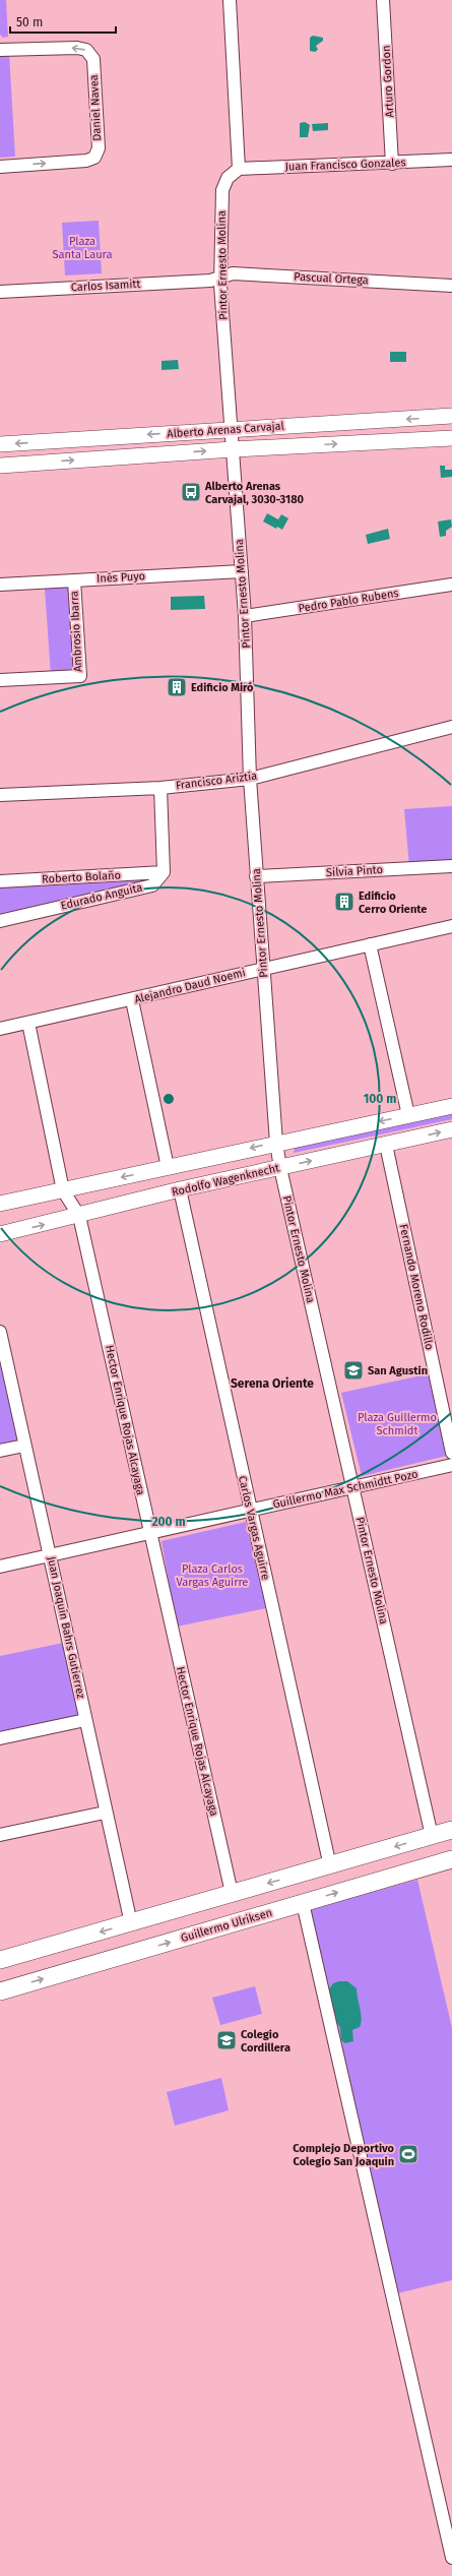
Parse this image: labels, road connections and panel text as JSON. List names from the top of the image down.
{
  "streets": {
    "main road": ["Guillermo Ulriksen"],
    "street": [
      "Arturo Gordon",
      "Daniel Navea",
      "Juan Francisco Gonzales",
      "Pintor Ernesto Molina",
      "Pascual Ortega",
      "Carlos Isamitt",
      "Alberto Arenas Carvajal",
      "Inés Puyo",
      "Pedro Pablo Rubens",
      "Ambrosio Ibarra",
      "Francisco Ariztía",
      "Silvia Pinto",
      "Roberto Bolaño",
      "Edurado Anguita",
      "Alejandro Daud Noemi",
      "Rodolfo Wagenknecht",
      "Fernando Moreno Rodillo",
      "Hector Enrique Rojas Alcayaga",
      "Guillermo Max Schmidtt Pozo",
      "Carlos Vargas Aguirre",
      "Juan Joaquín Bahrs Gutierrez"
    ]
  },
  "crossings": [
    ["Arturo Gordon", "Juan Francisco Gonzales"],
    ["Juan Francisco Gonzales", "Pintor Ernesto Molina"],
    ["Pintor Ernesto Molina", "Pascual Ortega"],
    ["Pintor Ernesto Molina", "Carlos Isamitt"],
    ["Pintor Ernesto Molina", "Alberto Arenas Carvajal"],
    ["Pintor Ernesto Molina", "Inés Puyo"],
    ["Pintor Ernesto Molina", "Pedro Pablo Rubens"],
    ["Pintor Ernesto Molina", "Francisco Ariztía"],
    ["Pintor Ernesto Molina", "Silvia Pinto"],
    ["Pintor Ernesto Molina", "Alejandro Daud Noemi"],
    ["Pintor Ernesto Molina", "Rodolfo Wagenknecht"],
    ["Pintor Ernesto Molina", "Guillermo Max Schmidtt Pozo"],
    ["Pascual Ortega", "Carlos Isamitt"],
    ["Inés Puyo", "Ambrosio Ibarra"],
    ["Roberto Bolaño", "Edurado Anguita"],
    ["Alejandro Daud Noemi", "Hector Enrique Rojas Alcayaga"],
    ["Rodolfo Wagenknecht", "Fernando Moreno Rodillo"],
    ["Rodolfo Wagenknecht", "Hector Enrique Rojas Alcayaga"],
    ["Rodolfo Wagenknecht", "Carlos Vargas Aguirre"],
    ["Hector Enrique Rojas Alcayaga", "Guillermo Max Schmidtt Pozo"],
    ["Guillermo Max Schmidtt Pozo", "Carlos Vargas Aguirre"],
    ["Guillermo Max Schmidtt Pozo", "Juan Joaquín Bahrs Gutierrez"]
  ],
  "districts": ["Serena Oriente"],
  "parks": ["Plaza Santa Laura", "Plaza Guillermo Schmidt", "Plaza Carlos Vargas Aguirre"],
  "places": {
    "bus stop": ["Alberto Arenas Carvajal, 3030-3180"],
    "building": ["Edificio Miró", "Edificio Cerro Oriente"],
    "school or university": ["San Agustin", "Colegio Cordillera"],
    "sports": ["Complejo Deportivo Colegio San Joaquin"]
  },
  "scale_bar": "50 m",
  "rings": ["100 m", "200 m"]
}
